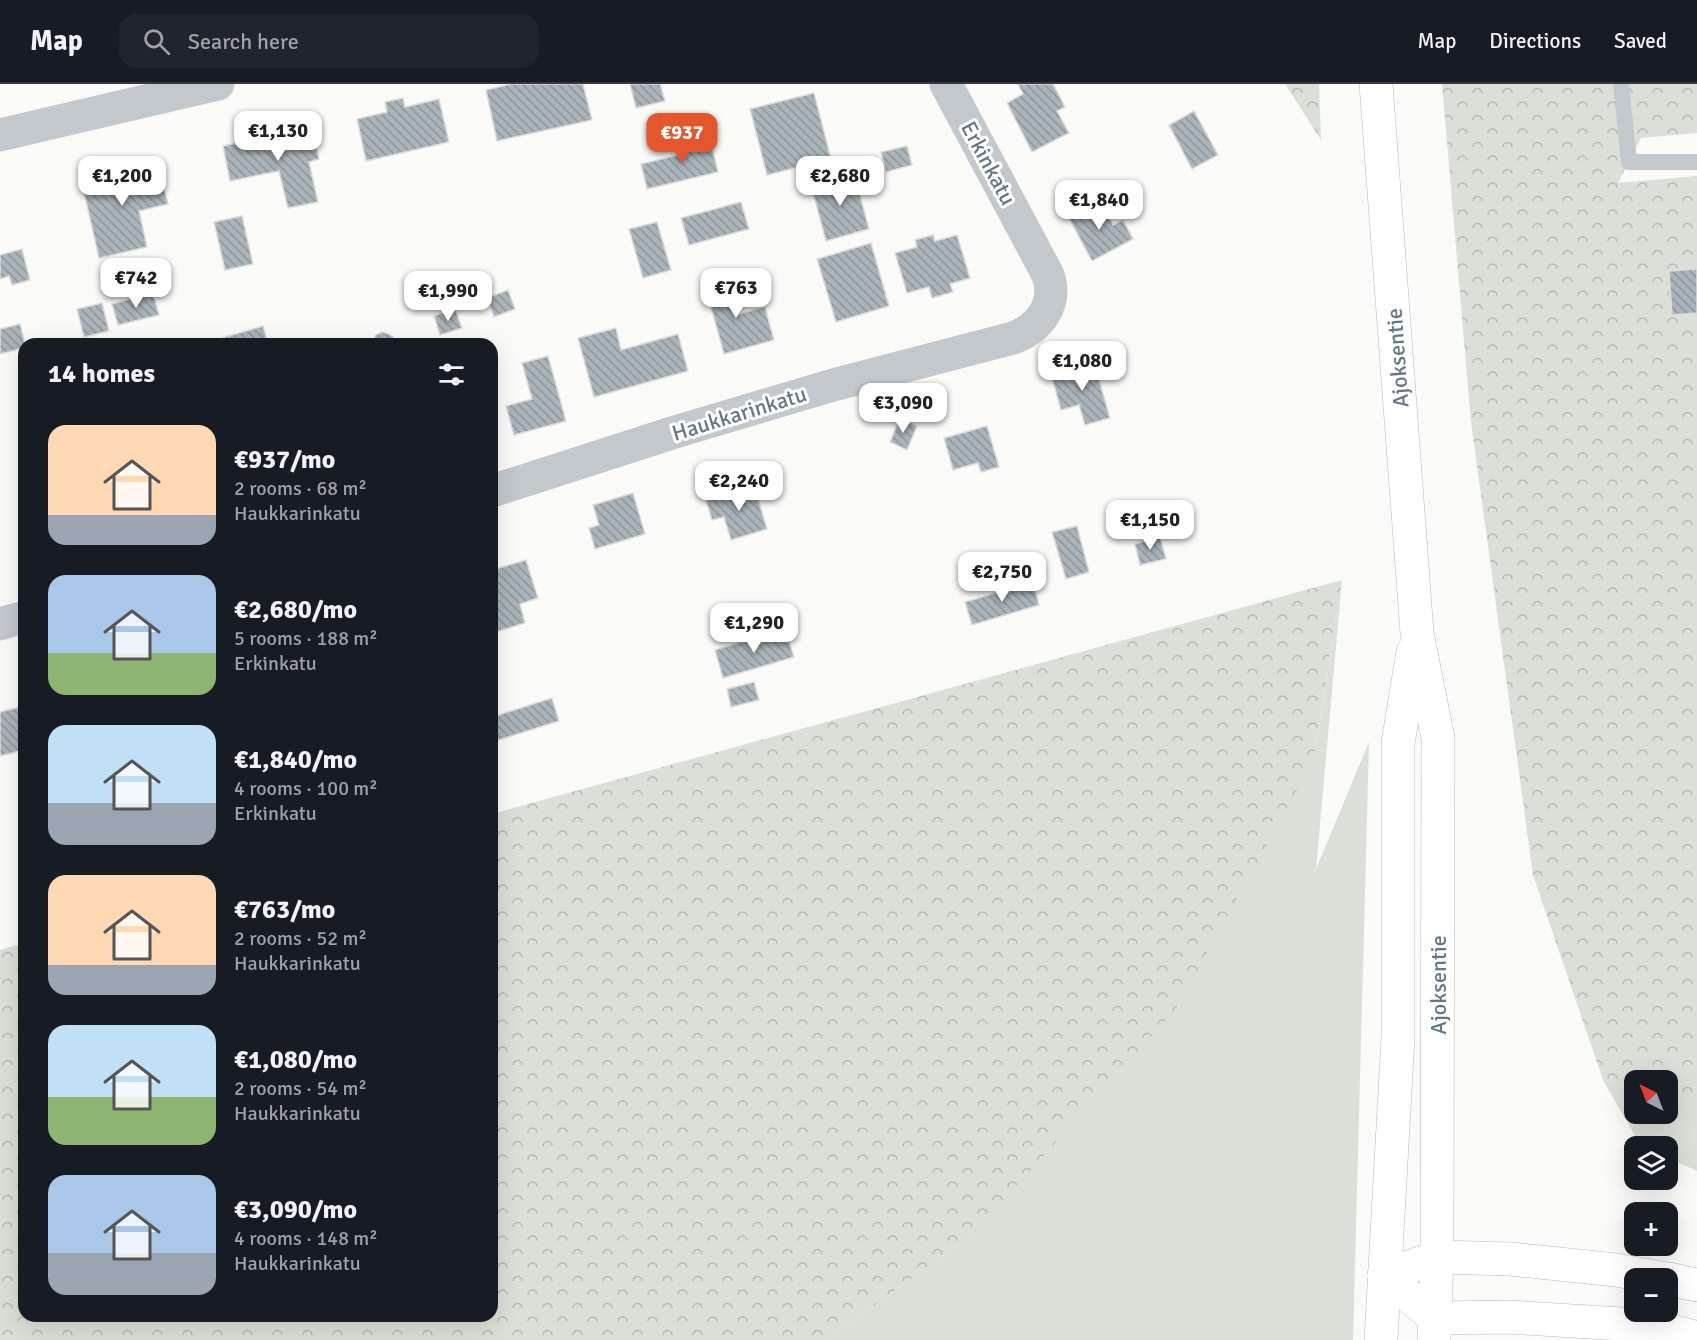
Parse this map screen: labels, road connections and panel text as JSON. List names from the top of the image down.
{
  "streets": {
    "main road": ["Ajoksentie"],
    "street": ["Erkinkatu", "Haukkarinkatu"]
  },
  "crossings": [
    ["Erkinkatu", "Haukkarinkatu"]
  ],
  "north": "top left",
  "page": {
    "header": "Map",
    "search": "Search here",
    "nav": ["Map", "Directions", "Saved"],
    "price": [
      "€1,130",
      "€937",
      "€1,200",
      "€2,680",
      "€1,840",
      "€742",
      "€763",
      "€1,990",
      "€1,080",
      "€3,090",
      "€2,240",
      "€1,150",
      "€2,750",
      "€1,290"
    ],
    "heading": "14 homes",
    "list": [
      {
        "name": "€937/mo",
        "note": "2 rooms · 68 m² · Haukkarinkatu"
      },
      {
        "name": "€2,680/mo",
        "note": "5 rooms · 188 m² · Erkinkatu"
      },
      {
        "name": "€1,840/mo",
        "note": "4 rooms · 100 m² · Erkinkatu"
      },
      {
        "name": "€763/mo",
        "note": "2 rooms · 52 m² · Haukkarinkatu"
      },
      {
        "name": "€1,080/mo",
        "note": "2 rooms · 54 m² · Haukkarinkatu"
      },
      {
        "name": "€3,090/mo",
        "note": "4 rooms · 148 m² · Haukkarinkatu"
      }
    ],
    "map_buttons": ["+", "−"]
  }
}
